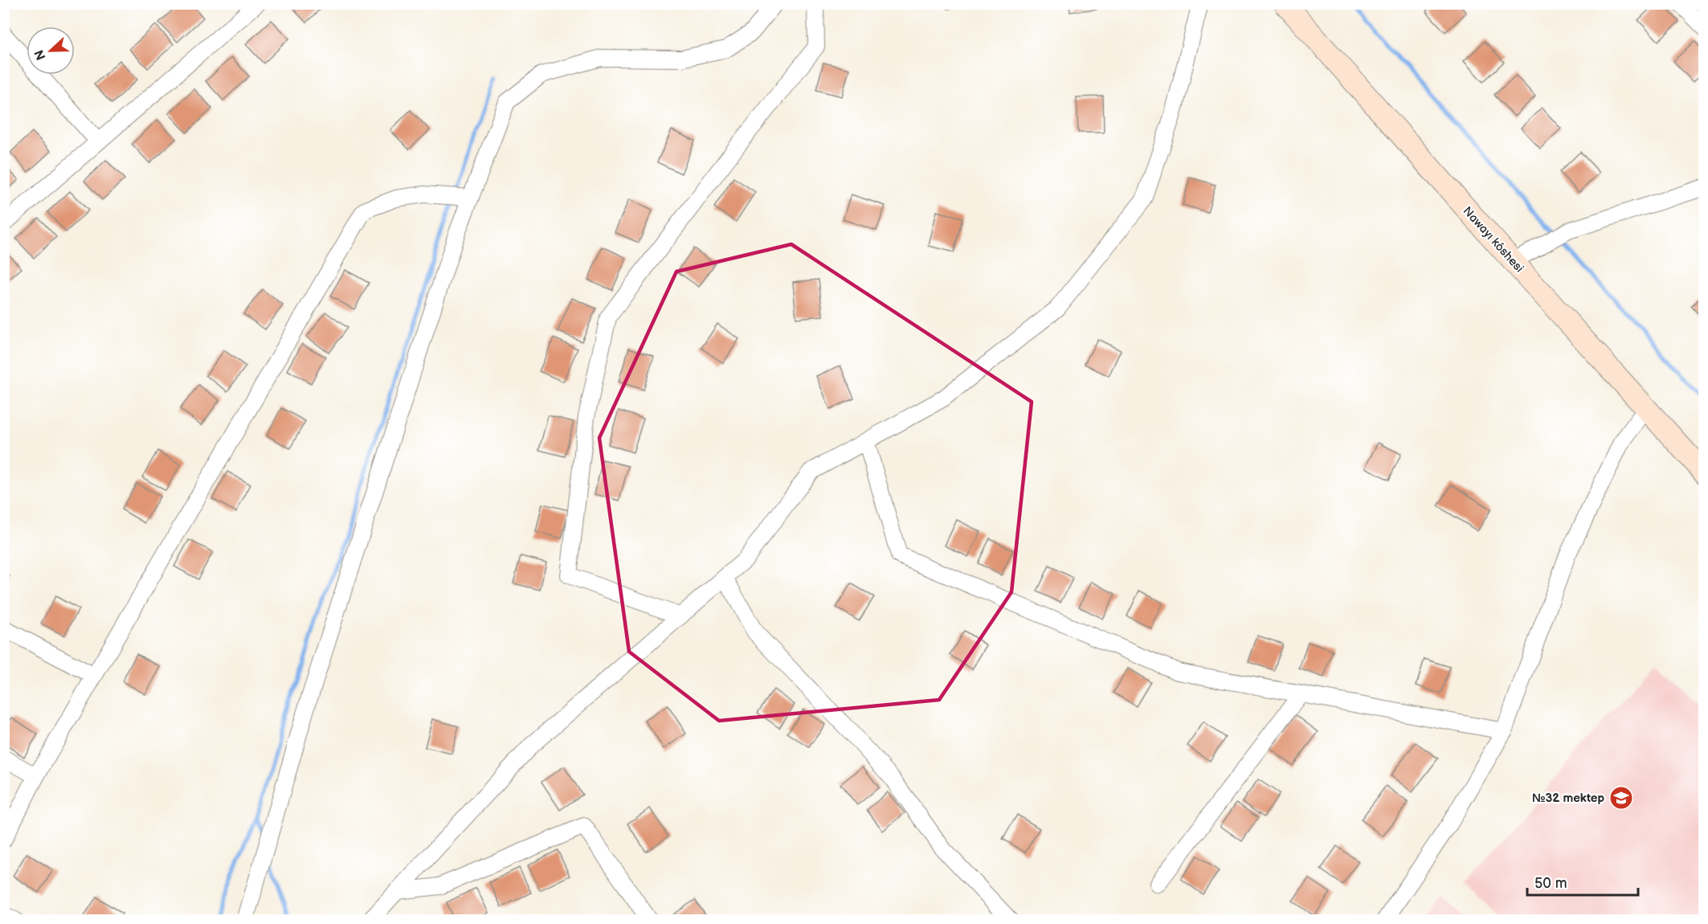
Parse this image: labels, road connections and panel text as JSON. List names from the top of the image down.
{
  "streets": {
    "main road": ["Nawayı kóshesi"]
  },
  "places": {
    "school or university": ["№32 mektep"]
  },
  "scale_bar": "50 m",
  "north": "left"
}
